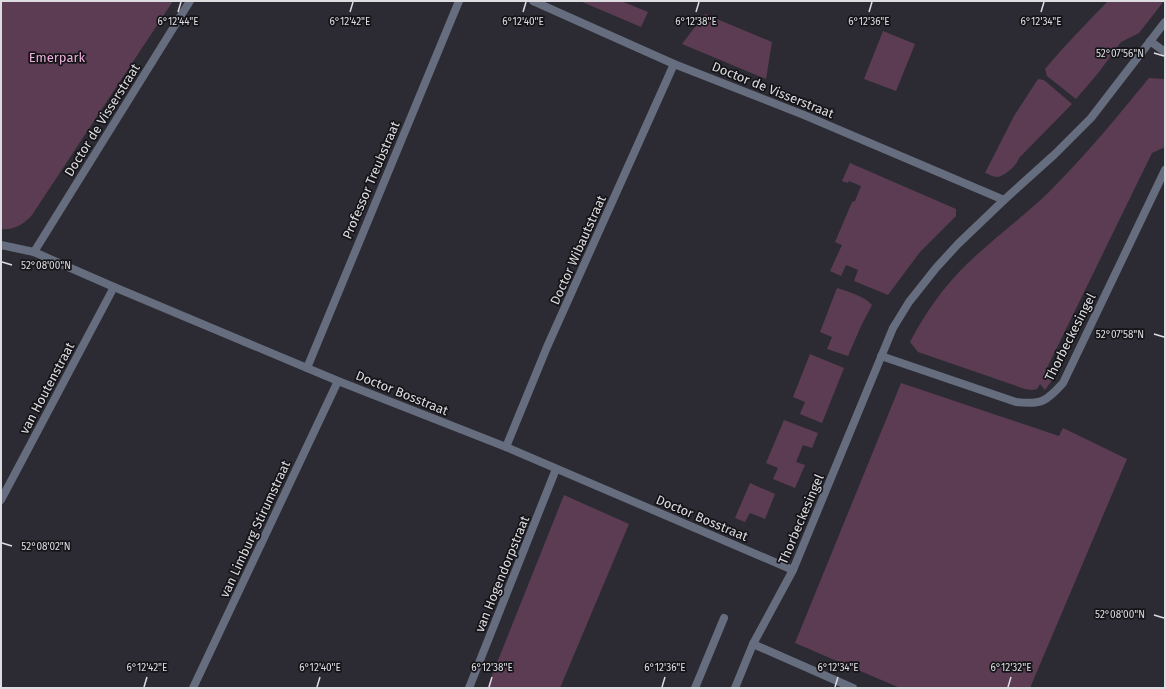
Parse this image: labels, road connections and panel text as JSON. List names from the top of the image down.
{
  "streets": {
    "street": [
      "Doctor de Visserstraat",
      "Professor Treubstraat",
      "Doctor Wibautstraat",
      "Thorbeckesingel",
      "van Houtenstraat",
      "Doctor Bosstraat",
      "van Limburg Stirumstraat",
      "van Hogendorpstraat"
    ]
  },
  "crossings": [
    ["Doctor de Visserstraat", "Doctor Wibautstraat"],
    ["Doctor de Visserstraat", "Thorbeckesingel"],
    ["Doctor de Visserstraat", "Doctor Bosstraat"],
    ["Professor Treubstraat", "Doctor Bosstraat"],
    ["Doctor Wibautstraat", "Doctor Bosstraat"],
    ["Thorbeckesingel", "Doctor Bosstraat"],
    ["van Houtenstraat", "Doctor Bosstraat"],
    ["Doctor Bosstraat", "van Limburg Stirumstraat"],
    ["Doctor Bosstraat", "van Hogendorpstraat"]
  ],
  "parks": ["Emerpark"],
  "coordinates": [
    "6°12'44\"E",
    "6°12'42\"E",
    "6°12'40\"E",
    "6°12'38\"E",
    "6°12'36\"E",
    "6°12'34\"E",
    "52°07'56\"N",
    "52°08'00\"N",
    "52°07'58\"N",
    "52°08'02\"N",
    "6°12'32\"E"
  ]
}
